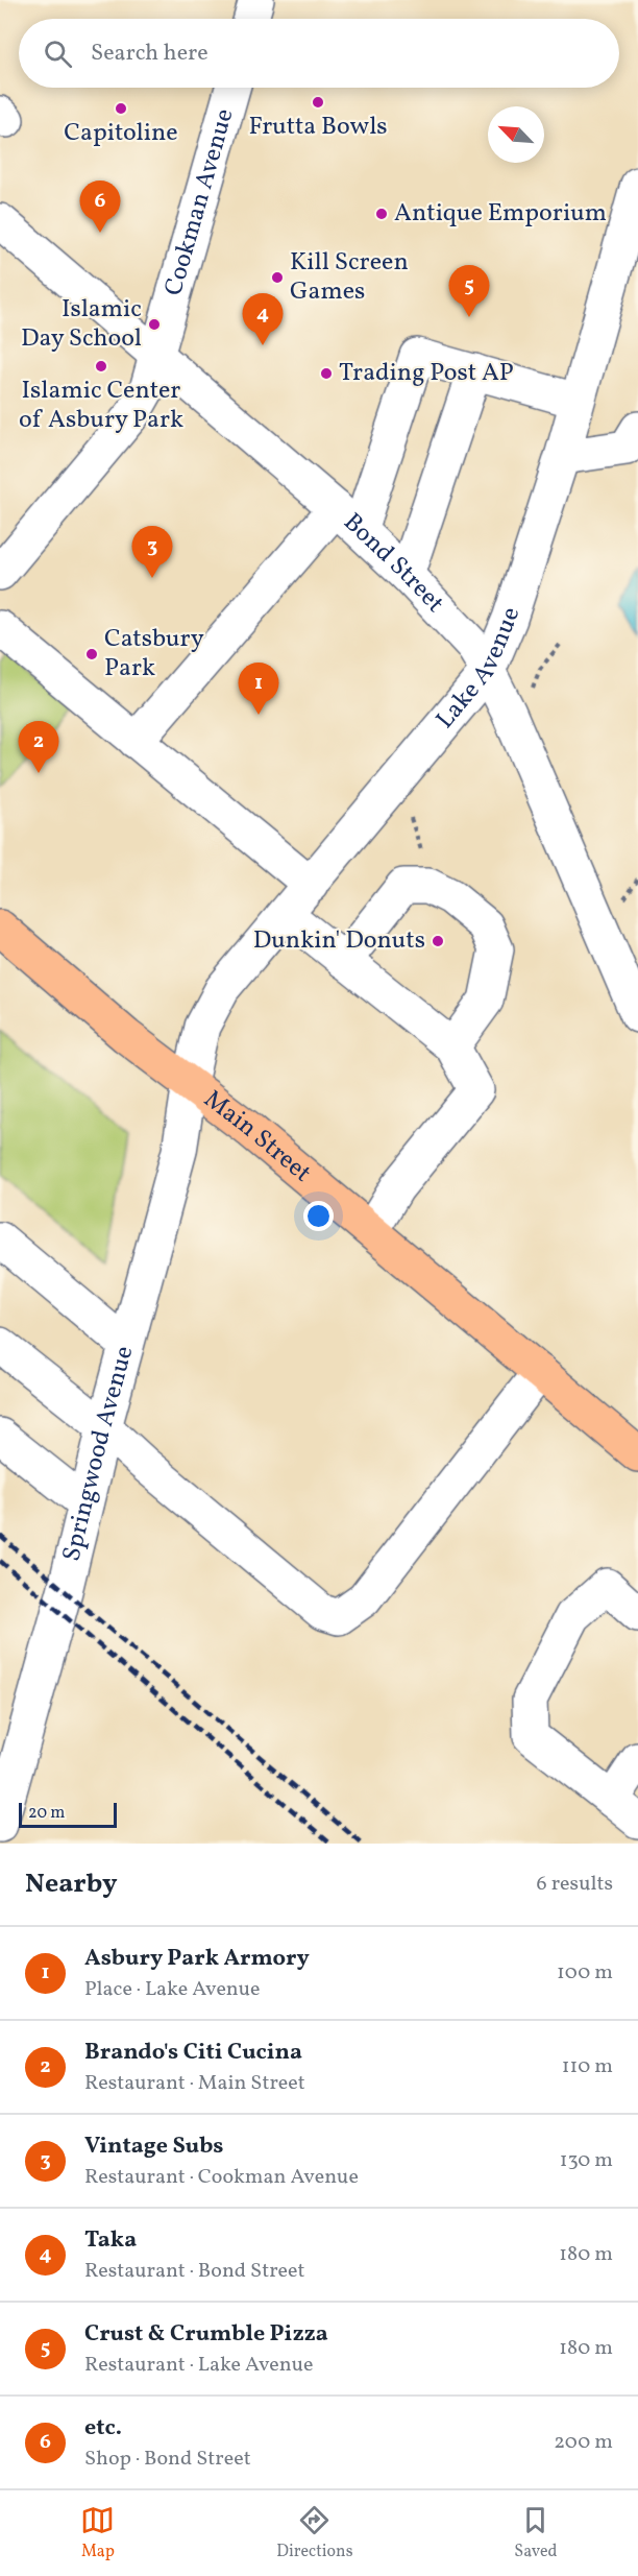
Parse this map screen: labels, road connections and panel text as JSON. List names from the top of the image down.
{
  "streets": {
    "main road": ["Main Street"],
    "street": [
      "Cookman Avenue",
      "Bond Street",
      "Lake Avenue",
      "Springwood Avenue"
    ]
  },
  "crossings": [
    ["Cookman Avenue", "Bond Street"],
    ["Bond Street", "Lake Avenue"],
    ["Lake Avenue", "Main Street"],
    ["Lake Avenue", "Springwood Avenue"],
    ["Main Street", "Springwood Avenue"]
  ],
  "places": [
    "Frutta Bowls",
    "Capitoline",
    "Antique Emporium",
    "Kill Screen Games",
    "Islamic Day School",
    "Islamic Center of Asbury Park",
    "Trading Post AP",
    "Catsbury Park",
    "Dunkin' Donuts"
  ],
  "scale_bar": "20 m",
  "north": "top left",
  "page": {
    "search": "Search here",
    "pins": [
      "6",
      "5",
      "4",
      "3",
      "1",
      "2"
    ],
    "scale": "20 m",
    "heading": ["Nearby", "6 results"],
    "list": [
      {
        "mark": "1",
        "name": "Asbury Park Armory",
        "note": "Place · Lake Avenue",
        "value": "100 m"
      },
      {
        "mark": "2",
        "name": "Brando's Citi Cucina",
        "note": "Restaurant · Main Street",
        "value": "110 m"
      },
      {
        "mark": "3",
        "name": "Vintage Subs",
        "note": "Restaurant · Cookman Avenue",
        "value": "130 m"
      },
      {
        "mark": "4",
        "name": "Taka",
        "note": "Restaurant · Bond Street",
        "value": "180 m"
      },
      {
        "mark": "5",
        "name": "Crust & Crumble Pizza",
        "note": "Restaurant · Lake Avenue",
        "value": "180 m"
      },
      {
        "mark": "6",
        "name": "etc.",
        "note": "Shop · Bond Street",
        "value": "200 m"
      }
    ],
    "nav": ["Map", "Directions", "Saved"]
  }
}
